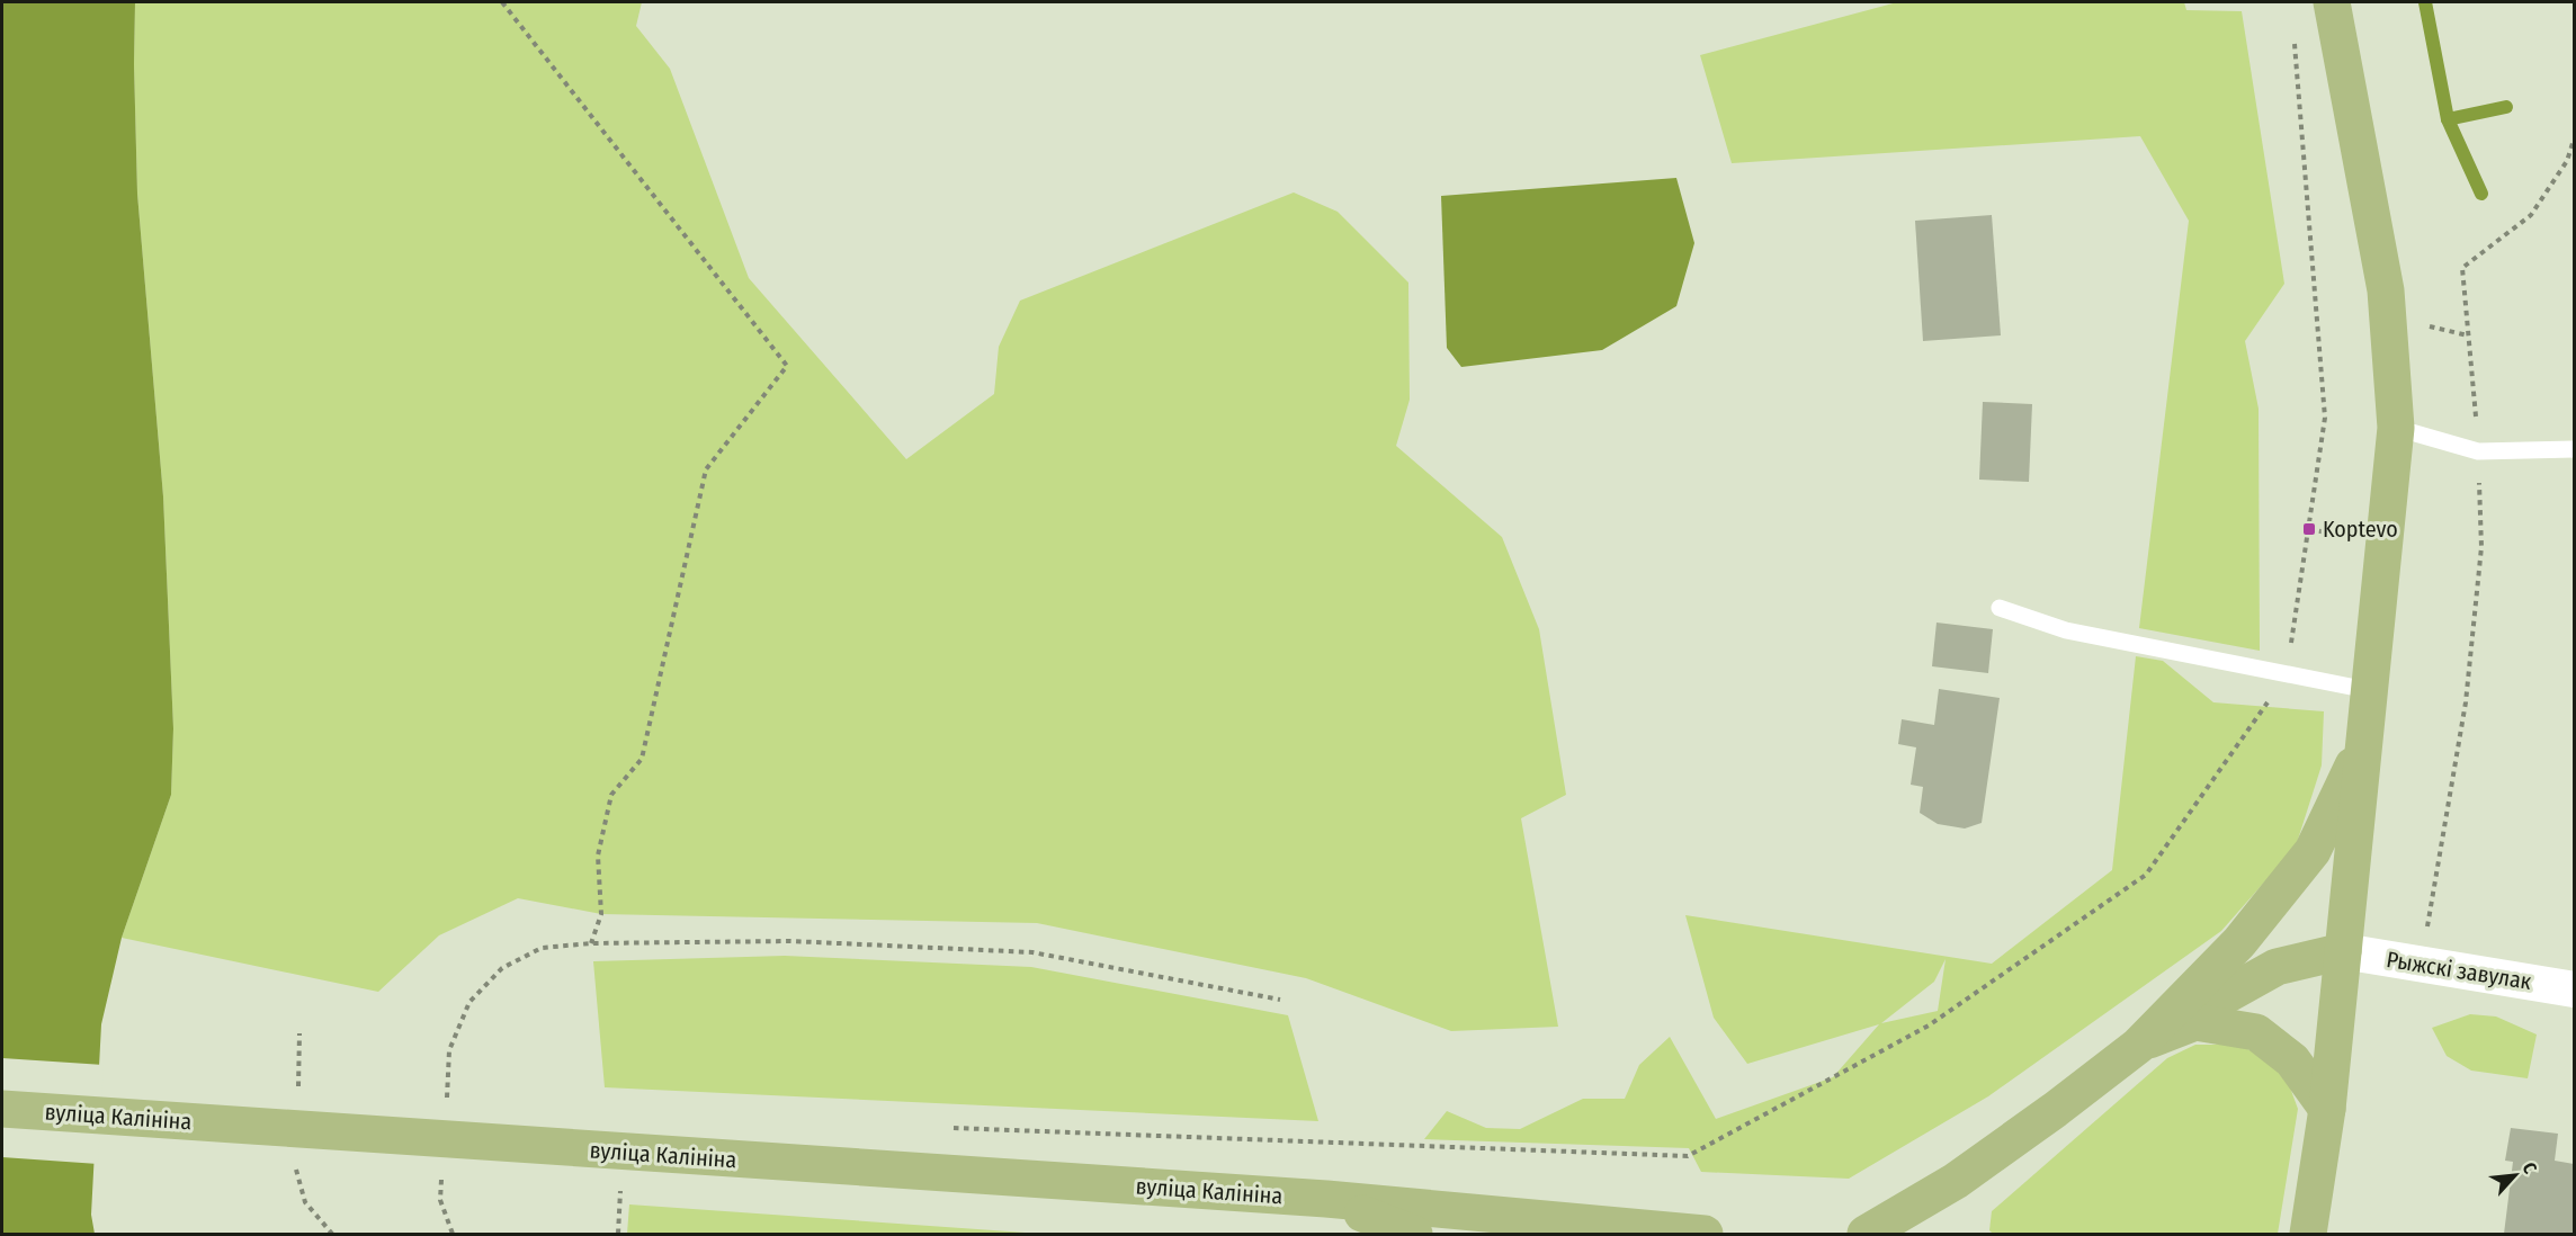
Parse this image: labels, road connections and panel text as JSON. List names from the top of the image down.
{
  "streets": {
    "main road": ["вуліца Калініна"],
    "street": ["Рыжскі завулак"]
  },
  "places": {
    "transit": ["Koptevo"]
  },
  "north": "top right"
}
